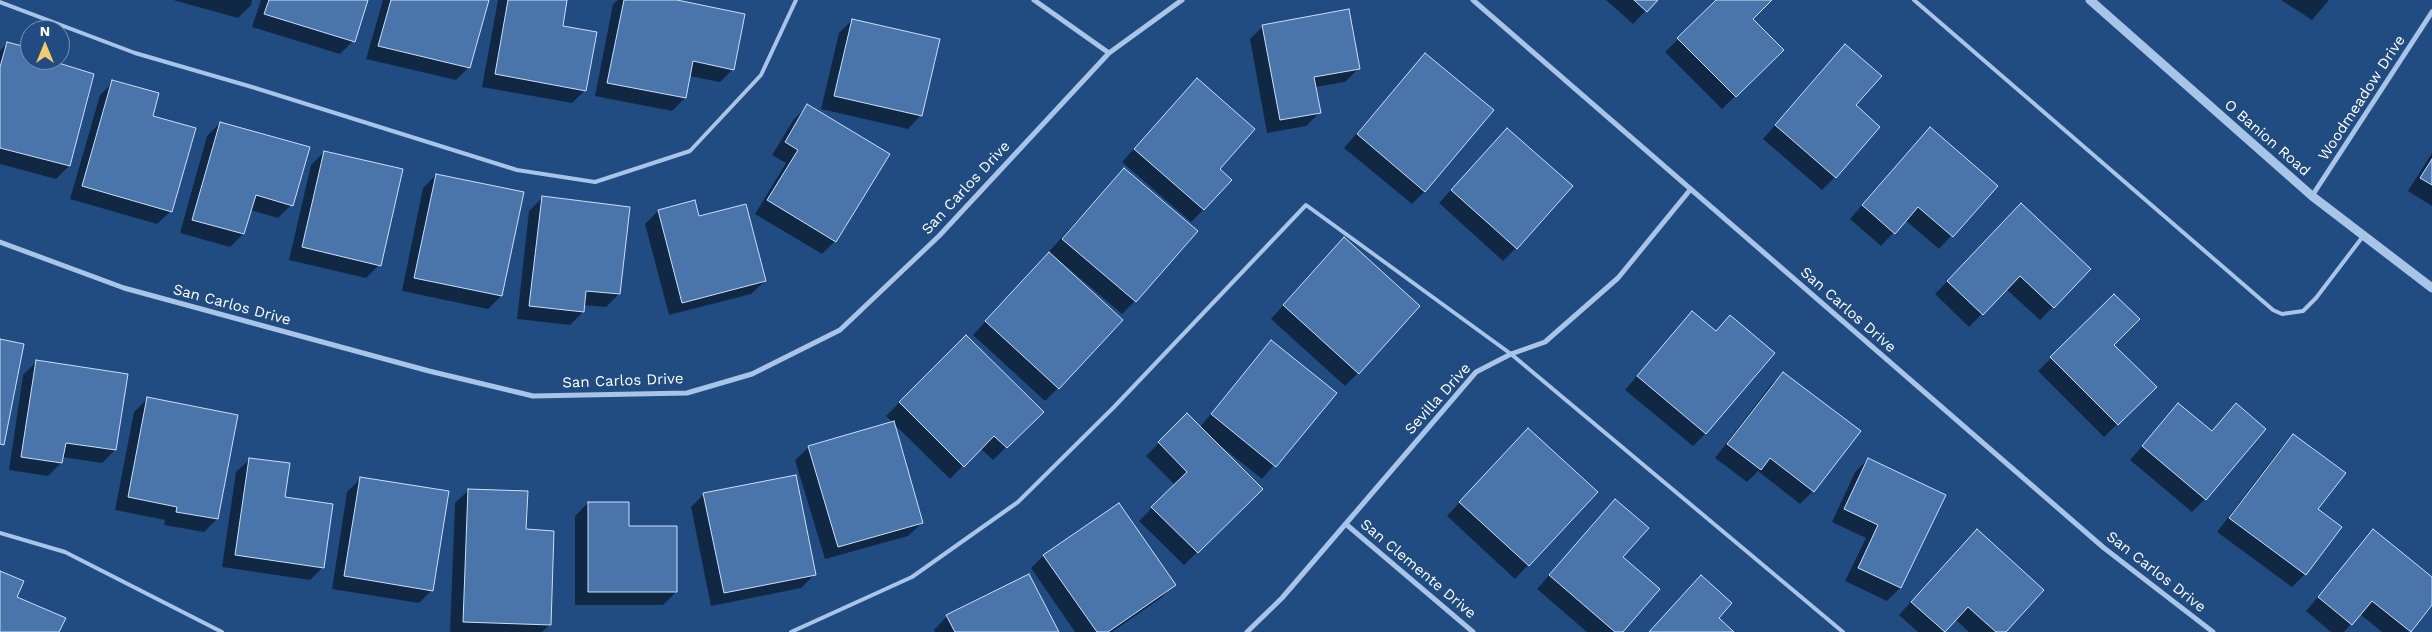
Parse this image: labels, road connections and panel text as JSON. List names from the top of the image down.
{
  "streets": {
    "street": [
      "Woodmeadow Drive",
      "O Banion Road",
      "San Carlos Drive",
      "Sevilla Drive",
      "San Clemente Drive"
    ]
  },
  "crossings": [
    ["Woodmeadow Drive", "O Banion Road"],
    ["San Carlos Drive", "Sevilla Drive"],
    ["Sevilla Drive", "San Clemente Drive"]
  ],
  "north": "top"
}
